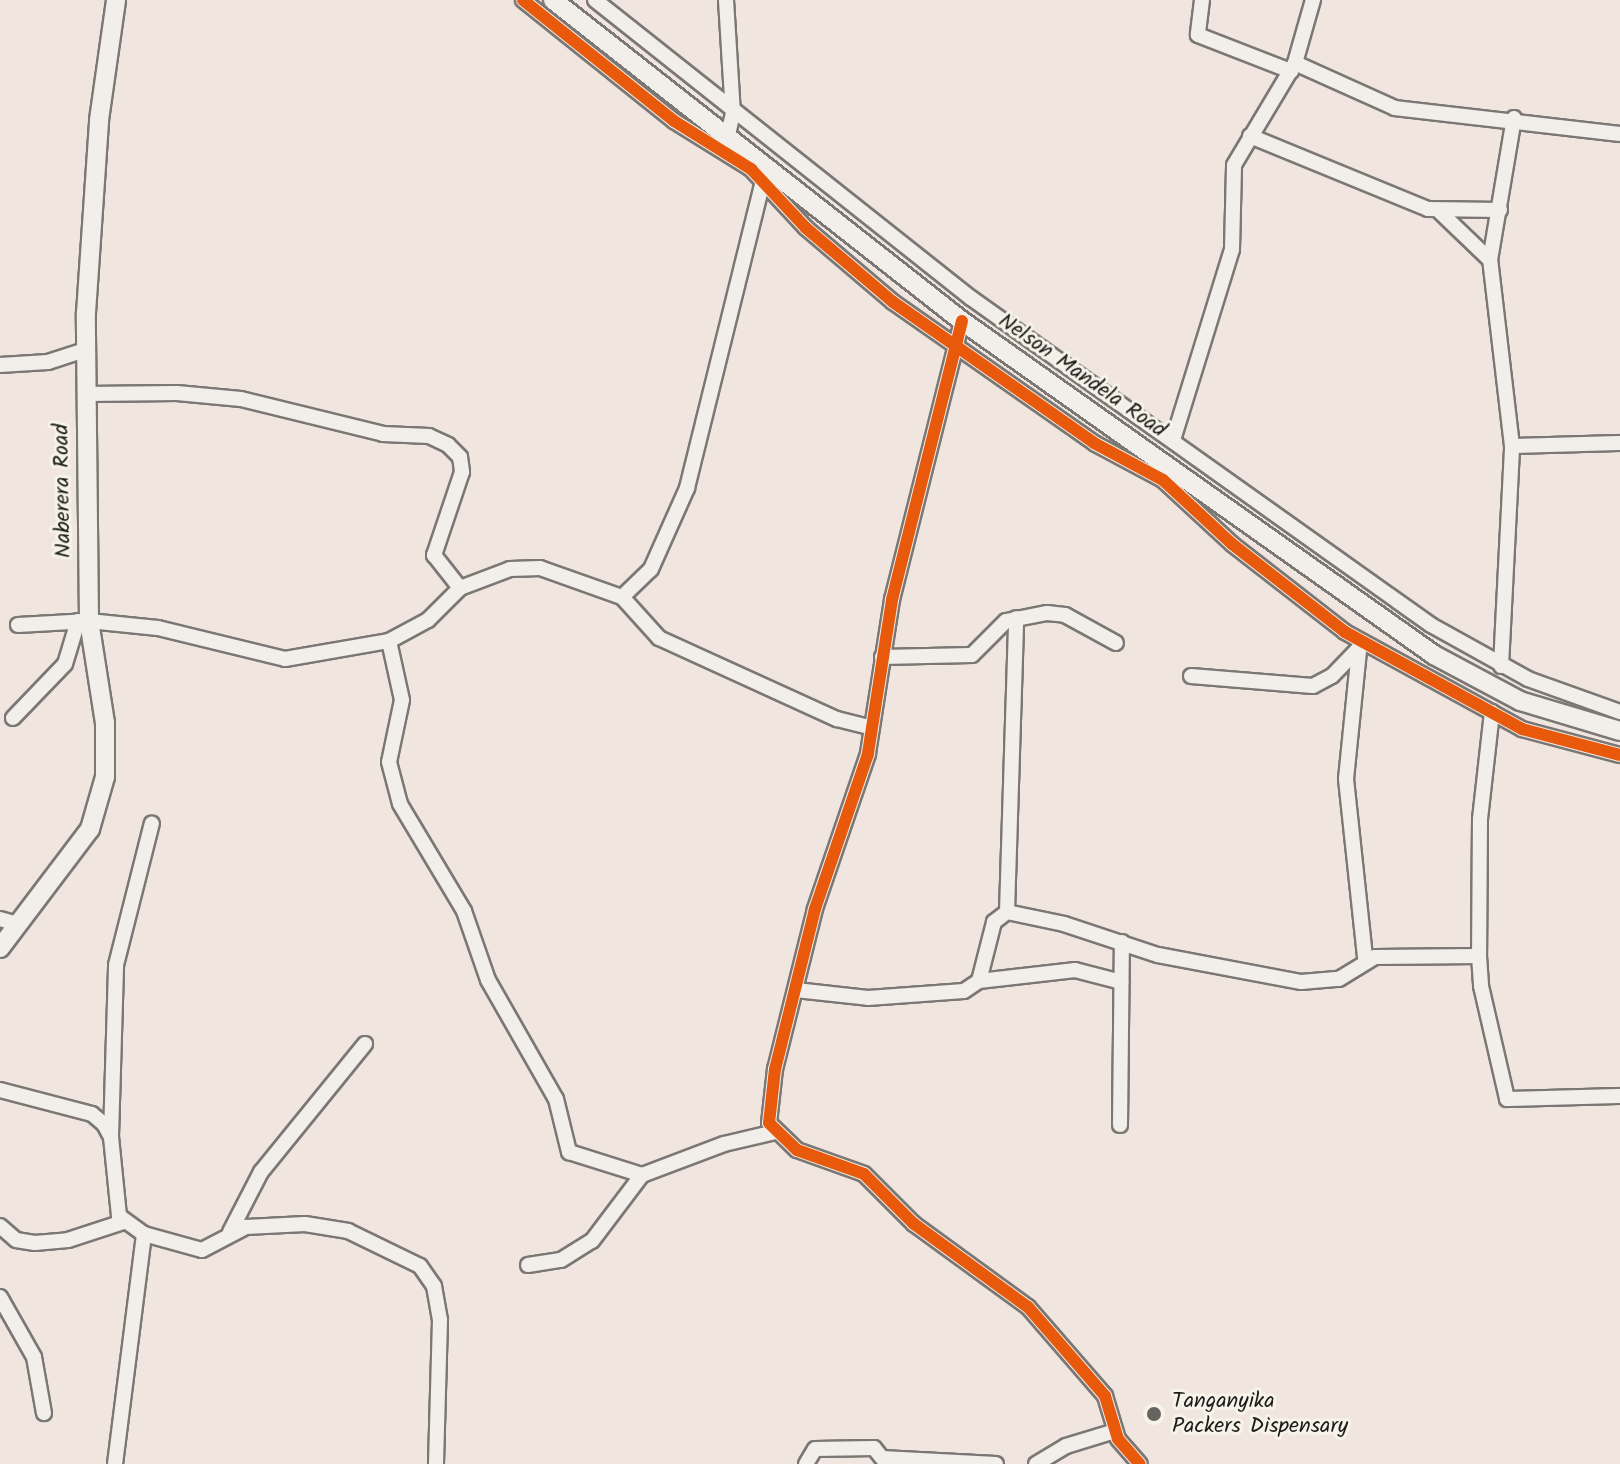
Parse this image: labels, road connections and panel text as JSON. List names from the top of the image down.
{
  "streets": {
    "main road": ["Nelson Mandela Road", "Naberera Road"]
  },
  "places": ["Tanganyika Packers Dispensary"]
}
